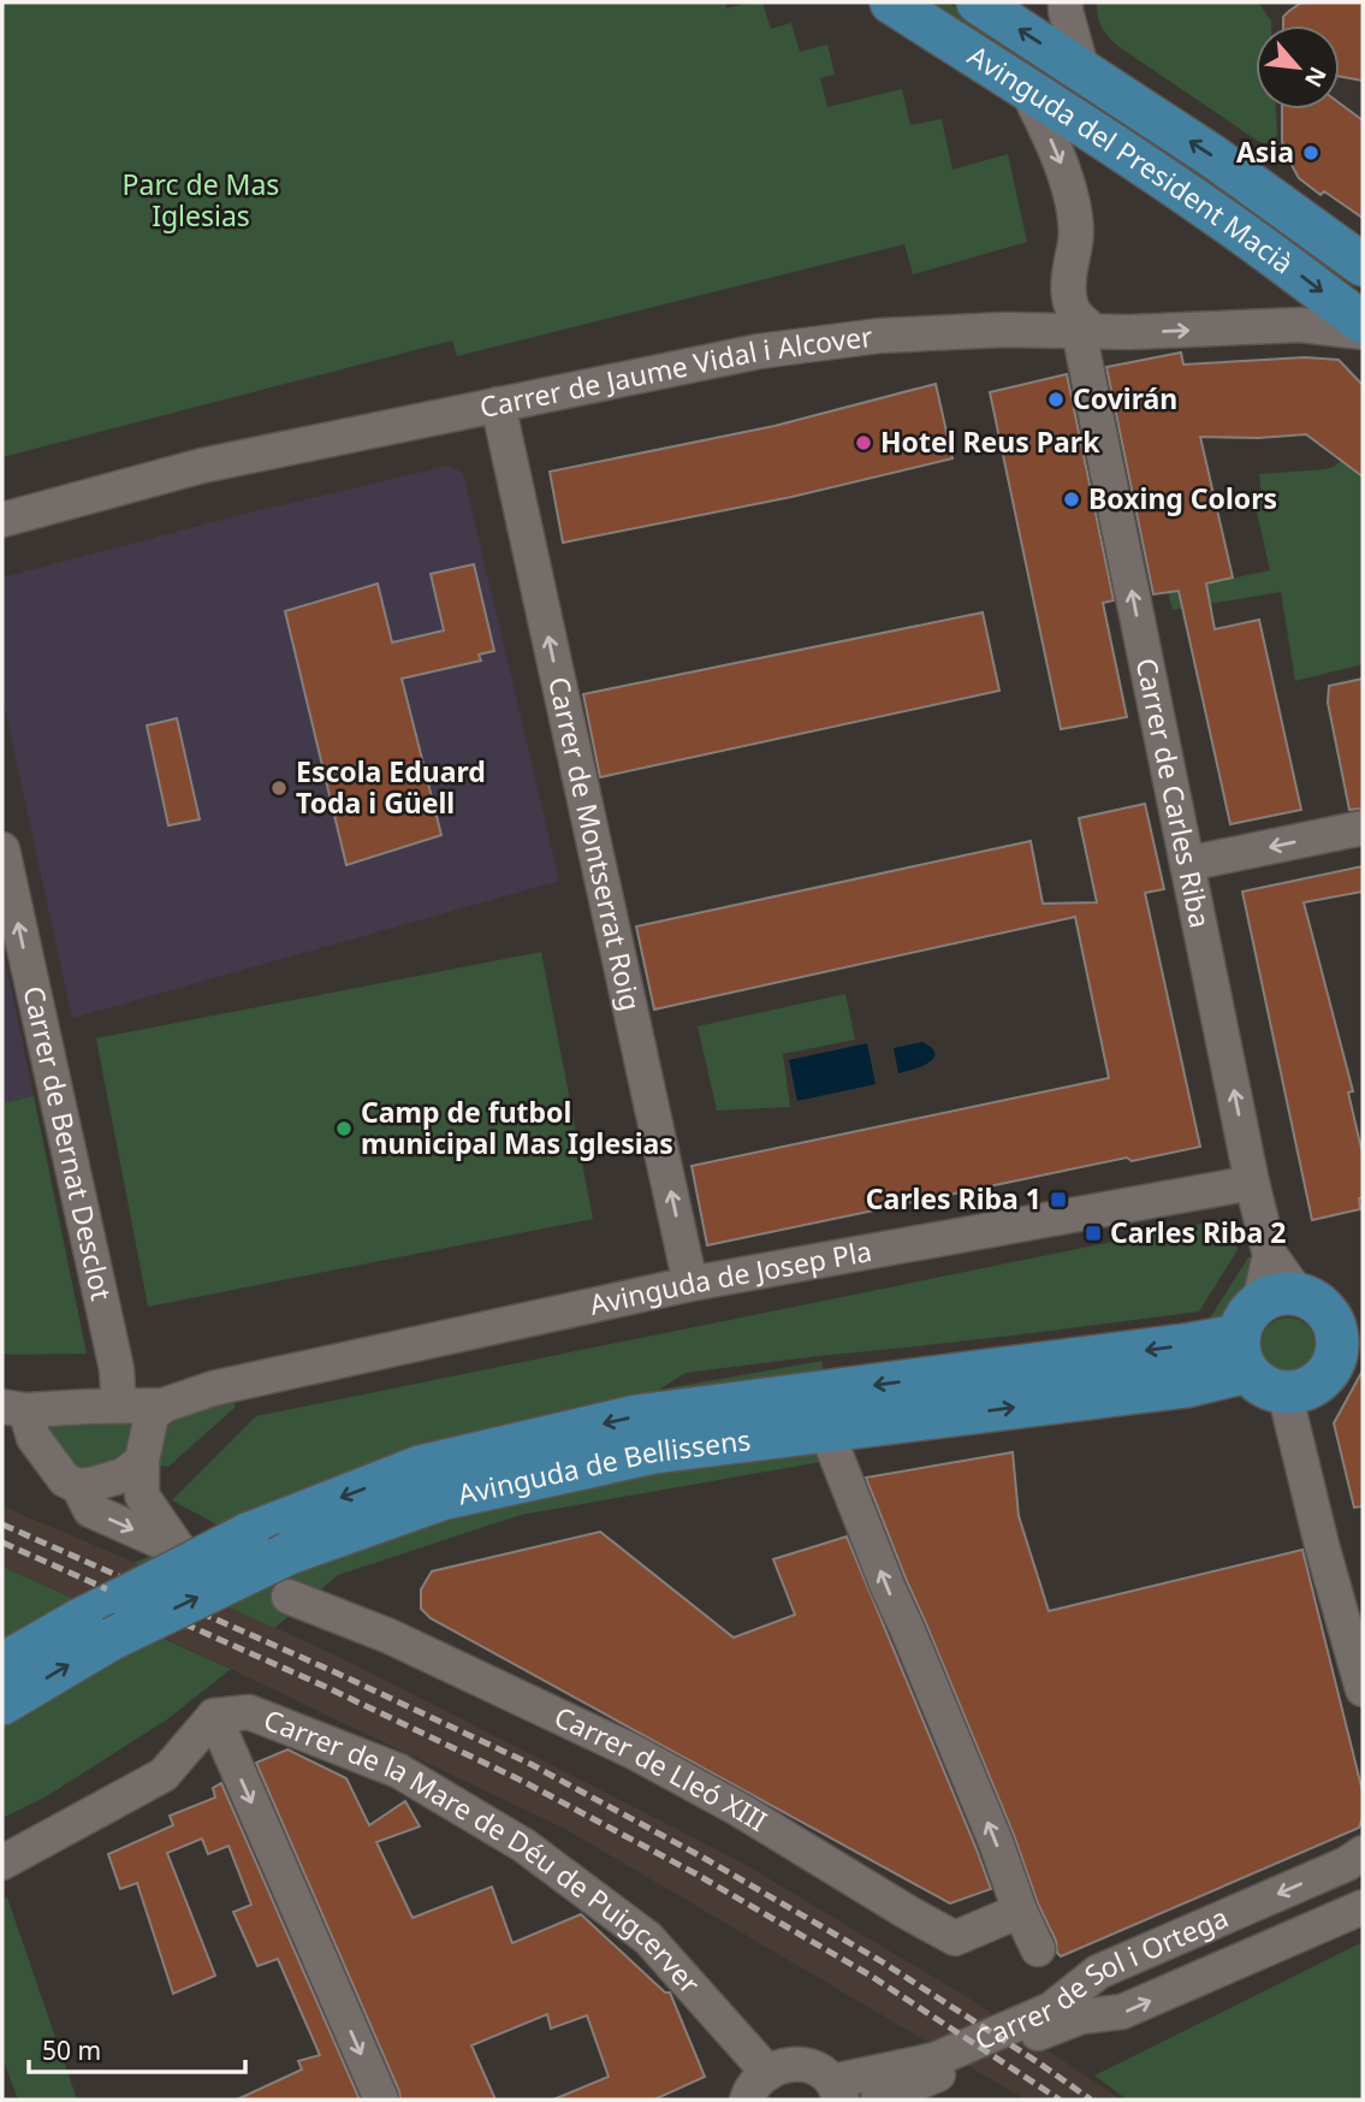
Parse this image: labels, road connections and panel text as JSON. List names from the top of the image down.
{
  "streets": {
    "main road": ["Avinguda del President Macià", "Avinguda de Bellissens"],
    "street": [
      "Carrer de Jaume Vidal i Alcover",
      "Carrer de Carles Riba",
      "Carrer de Montserrat Roig",
      "Carrer de Bernat Desclot",
      "Avinguda de Josep Pla",
      "Carrer de Lleó XIII",
      "Carrer de la Mare de Déu de Puigcerver",
      "Carrer de Sol i Ortega"
    ]
  },
  "crossings": [
    ["Avinguda del President Macià", "Carrer de Carles Riba"],
    ["Carrer de Jaume Vidal i Alcover", "Carrer de Carles Riba"],
    ["Carrer de Jaume Vidal i Alcover", "Carrer de Montserrat Roig"],
    ["Carrer de Carles Riba", "Avinguda de Josep Pla"],
    ["Carrer de Carles Riba", "Avinguda de Bellissens"],
    ["Carrer de Montserrat Roig", "Avinguda de Josep Pla"],
    ["Carrer de Bernat Desclot", "Avinguda de Josep Pla"]
  ],
  "one_way": ["Carrer de Montserrat Roig", "Carrer de Bernat Desclot"],
  "parks": ["Parc de Mas Iglesias"],
  "places": {
    "other": [
      "Asia",
      "Covirán",
      "Hotel Reus Park",
      "Boxing Colors",
      "Escola Eduard Toda i Güell",
      "Camp de futbol municipal Mas Iglesias"
    ],
    "transit": ["Carles Riba 1", "Carles Riba 2"]
  },
  "scale_bar": "50 m",
  "north": "bottom right"
}
